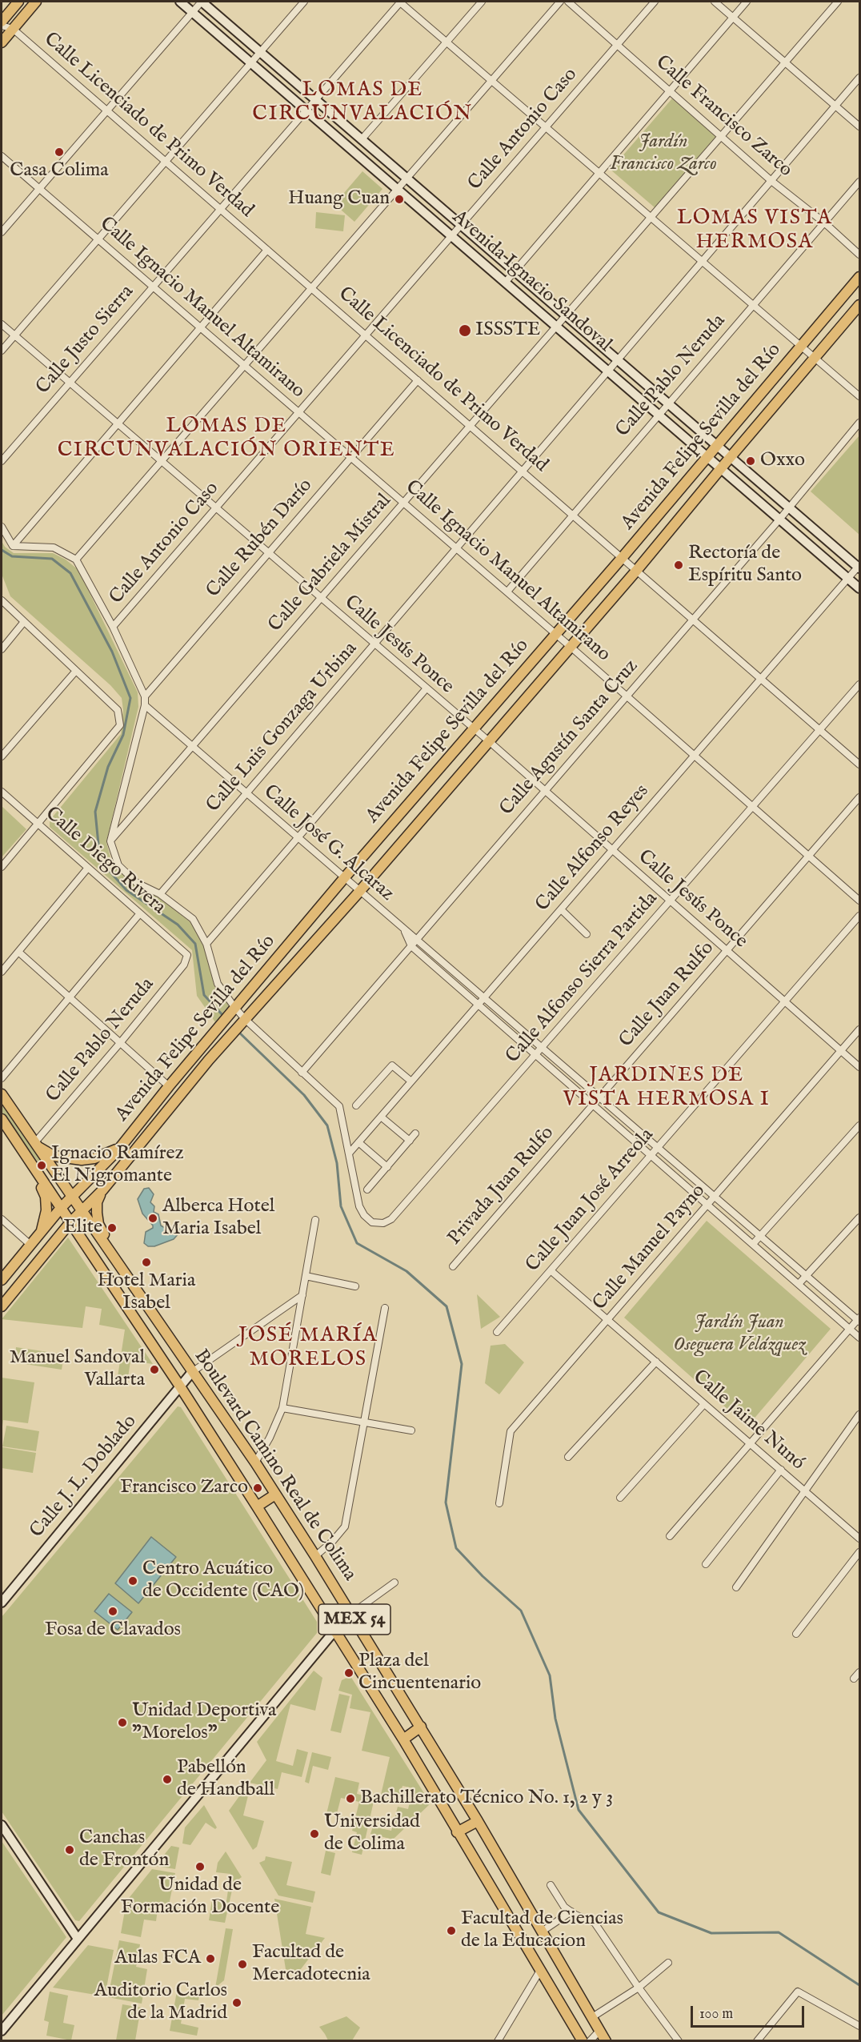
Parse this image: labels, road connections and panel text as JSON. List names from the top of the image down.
{
  "streets": {
    "main road": [
      "Avenida Ignacio Sandoval",
      "Avenida Felipe Sevilla del Río",
      "Boulevard Camino Real de Colima",
      "Calle J. L. Doblado",
      "MEX 54"
    ],
    "street": [
      "Calle Francisco Zarco",
      "Calle Licenciado de Primo Verdad",
      "Calle Antonio Caso",
      "Calle Ignacio Manuel Altamirano",
      "Calle Justo Sierra",
      "Calle Pablo Neruda",
      "Calle Rubén Darío",
      "Calle Gabriela Mistral",
      "Calle Jesús Ponce",
      "Calle Luis Gonzaga Urbina",
      "Calle Agustín Santa Cruz",
      "Calle José G. Alcaraz",
      "Calle Alfonso Reyes",
      "Calle Diego Rivera",
      "Calle Alfonso Sierra Partida",
      "Calle Juan Rulfo",
      "Privada Juan Rulfo",
      "Calle Juan José Arreola",
      "Calle Manuel Payno",
      "Calle Jaime Nunó"
    ]
  },
  "crossings": [
    ["Calle Francisco Zarco", "Calle Antonio Caso"],
    ["Calle Francisco Zarco", "Calle Pablo Neruda"],
    ["Calle Francisco Zarco", "Calle Gabriela Mistral"],
    ["Calle Francisco Zarco", "Calle Luis Gonzaga Urbina"],
    ["Calle Licenciado de Primo Verdad", "Calle Antonio Caso"],
    ["Calle Licenciado de Primo Verdad", "Calle Justo Sierra"],
    ["Calle Licenciado de Primo Verdad", "Calle Pablo Neruda"],
    ["Calle Licenciado de Primo Verdad", "Avenida Felipe Sevilla del Río"],
    ["Calle Licenciado de Primo Verdad", "Calle Rubén Darío"],
    ["Calle Licenciado de Primo Verdad", "Calle Gabriela Mistral"],
    ["Calle Licenciado de Primo Verdad", "Calle Luis Gonzaga Urbina"],
    ["Calle Licenciado de Primo Verdad", "Calle Agustín Santa Cruz"],
    ["Calle Licenciado de Primo Verdad", "Calle Alfonso Reyes"],
    ["Calle Licenciado de Primo Verdad", "Calle Alfonso Sierra Partida"],
    ["Calle Antonio Caso", "Avenida Ignacio Sandoval"],
    ["Calle Antonio Caso", "Calle Ignacio Manuel Altamirano"],
    ["Calle Antonio Caso", "Calle Jesús Ponce"],
    ["Avenida Ignacio Sandoval", "Calle Justo Sierra"],
    ["Avenida Ignacio Sandoval", "Calle Pablo Neruda"],
    ["Avenida Ignacio Sandoval", "Avenida Felipe Sevilla del Río"],
    ["Avenida Ignacio Sandoval", "Calle Gabriela Mistral"],
    ["Avenida Ignacio Sandoval", "Calle Luis Gonzaga Urbina"],
    ["Avenida Ignacio Sandoval", "Calle Agustín Santa Cruz"],
    ["Avenida Ignacio Sandoval", "Calle Alfonso Reyes"],
    ["Calle Ignacio Manuel Altamirano", "Calle Justo Sierra"],
    ["Calle Ignacio Manuel Altamirano", "Calle Pablo Neruda"],
    ["Calle Ignacio Manuel Altamirano", "Avenida Felipe Sevilla del Río"],
    ["Calle Ignacio Manuel Altamirano", "Calle Rubén Darío"],
    ["Calle Ignacio Manuel Altamirano", "Calle Gabriela Mistral"],
    ["Calle Ignacio Manuel Altamirano", "Calle Luis Gonzaga Urbina"],
    ["Calle Ignacio Manuel Altamirano", "Calle Agustín Santa Cruz"],
    ["Calle Ignacio Manuel Altamirano", "Calle Alfonso Reyes"],
    ["Calle Ignacio Manuel Altamirano", "Calle Alfonso Sierra Partida"],
    ["Calle Ignacio Manuel Altamirano", "Calle Juan Rulfo"],
    ["Calle Justo Sierra", "Calle Jesús Ponce"],
    ["Calle Pablo Neruda", "Calle Diego Rivera"],
    ["Calle Pablo Neruda", "Boulevard Camino Real de Colima"],
    ["Avenida Felipe Sevilla del Río", "Calle Jesús Ponce"],
    ["Avenida Felipe Sevilla del Río", "Calle José G. Alcaraz"],
    ["Avenida Felipe Sevilla del Río", "Boulevard Camino Real de Colima"],
    ["Calle Rubén Darío", "Calle Jesús Ponce"],
    ["Calle Gabriela Mistral", "Calle Jesús Ponce"],
    ["Calle Gabriela Mistral", "Calle José G. Alcaraz"],
    ["Calle Jesús Ponce", "Calle Luis Gonzaga Urbina"],
    ["Calle Jesús Ponce", "Calle Agustín Santa Cruz"],
    ["Calle Jesús Ponce", "Calle Alfonso Reyes"],
    ["Calle Jesús Ponce", "Calle Alfonso Sierra Partida"],
    ["Calle Jesús Ponce", "Calle Juan Rulfo"],
    ["Calle Jesús Ponce", "Calle Juan José Arreola"],
    ["Calle Jesús Ponce", "Calle Manuel Payno"],
    ["Calle Luis Gonzaga Urbina", "Calle José G. Alcaraz"],
    ["Calle Agustín Santa Cruz", "Calle José G. Alcaraz"],
    ["Calle José G. Alcaraz", "Calle Alfonso Reyes"],
    ["Calle José G. Alcaraz", "Calle Alfonso Sierra Partida"],
    ["Calle José G. Alcaraz", "Calle Juan Rulfo"],
    ["Calle José G. Alcaraz", "Calle Juan José Arreola"],
    ["Calle José G. Alcaraz", "Calle Manuel Payno"],
    ["Calle Alfonso Reyes", "Calle Alfonso Sierra Partida"],
    ["Calle Juan Rulfo", "Privada Juan Rulfo"],
    ["Calle Juan José Arreola", "Calle Jaime Nunó"],
    ["Calle Manuel Payno", "Calle Jaime Nunó"],
    ["Boulevard Camino Real de Colima", "Calle J. L. Doblado"]
  ],
  "districts": [
    "LOMAS DE CIRCUNVALACIÓN",
    "LOMAS VISTA HERMOSA",
    "LOMAS DE CIRCUNVALACIÓN ORIENTE",
    "JARDINES DE VISTA HERMOSA I",
    "JOSÉ MARÍA MORELOS"
  ],
  "parks": ["Jardín Francisco Zarco", "Jardín Juan Oseguera Velázquez"],
  "places": [
    "Casa Colima",
    "Huang Cuan",
    "ISSSTE",
    "Oxxo",
    "Rectoría de Espíritu Santo",
    "Ignacio Ramírez El Nigromante",
    "Alberca Hotel Maria Isabel",
    "Elite",
    "Hotel Maria Isabel",
    "Manuel Sandoval Vallarta",
    "Francisco Zarco",
    "Centro Acuático de Occidente (CAO)",
    "Fosa de Clavados",
    "Plaza del Cincuentenario",
    "Unidad Deportiva \"Morelos\"",
    "Pabellón de Handball",
    "Bachillerato Técnico No. 1, 2 y 3",
    "Universidad de Colima",
    "Canchas de Frontón",
    "Unidad de Formación Docente",
    "Facultad de Ciencias de la Educacion",
    "Aulas FCA",
    "Facultad de Mercadotecnia",
    "Auditorio Carlos de la Madrid"
  ],
  "scale_bar": "100 m"
}
